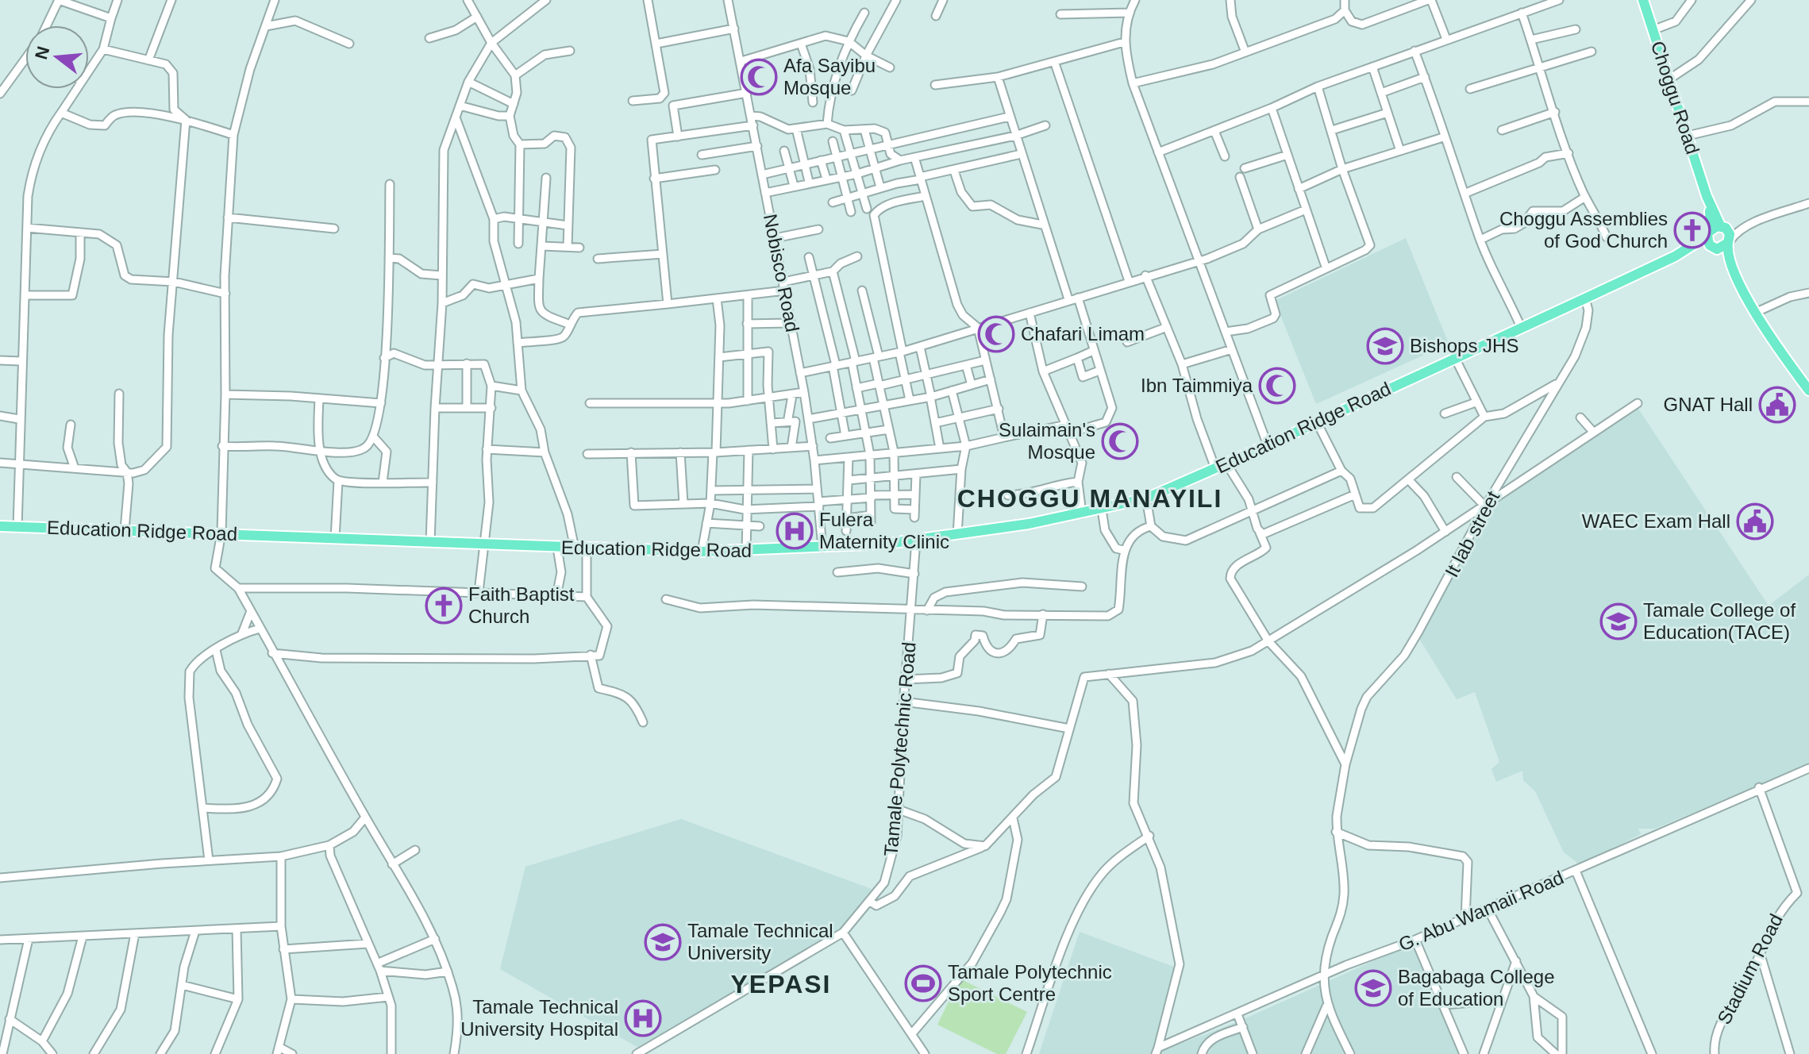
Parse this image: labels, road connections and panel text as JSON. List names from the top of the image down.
{
  "streets": {
    "main road": ["Choggu Road", "Education Ridge Road"],
    "street": [
      "Nobisco Road",
      "It lab street",
      "Tamale Polytechnic Road",
      "G. Abu Wamaii Road",
      "Stadium Road"
    ]
  },
  "crossings": [
    ["Choggu Road", "Education Ridge Road"],
    ["Nobisco Road", "Education Ridge Road"],
    ["Education Ridge Road", "It lab street"],
    ["Education Ridge Road", "Tamale Polytechnic Road"],
    ["It lab street", "G. Abu Wamaii Road"],
    ["G. Abu Wamaii Road", "Stadium Road"]
  ],
  "districts": ["CHOGGU MANAYILI", "YEPASI"],
  "places": {
    "mosque": [
      "Afa Sayibu Mosque",
      "Chafari Limam",
      "Ibn Taimmiya",
      "Sulaimain's Mosque"
    ],
    "church": ["Choggu Assemblies of God Church", "Faith Baptist Church"],
    "school or university": [
      "Bishops JHS",
      "Tamale College of Education(TACE)",
      "Tamale Technical University",
      "Bagabaga College of Education"
    ],
    "public building": ["GNAT Hall", "WAEC Exam Hall"],
    "hospital": ["Fulera Maternity Clinic", "Tamale Technical University Hospital"],
    "sports": ["Tamale Polytechnic Sport Centre"]
  },
  "north": "left"
}
